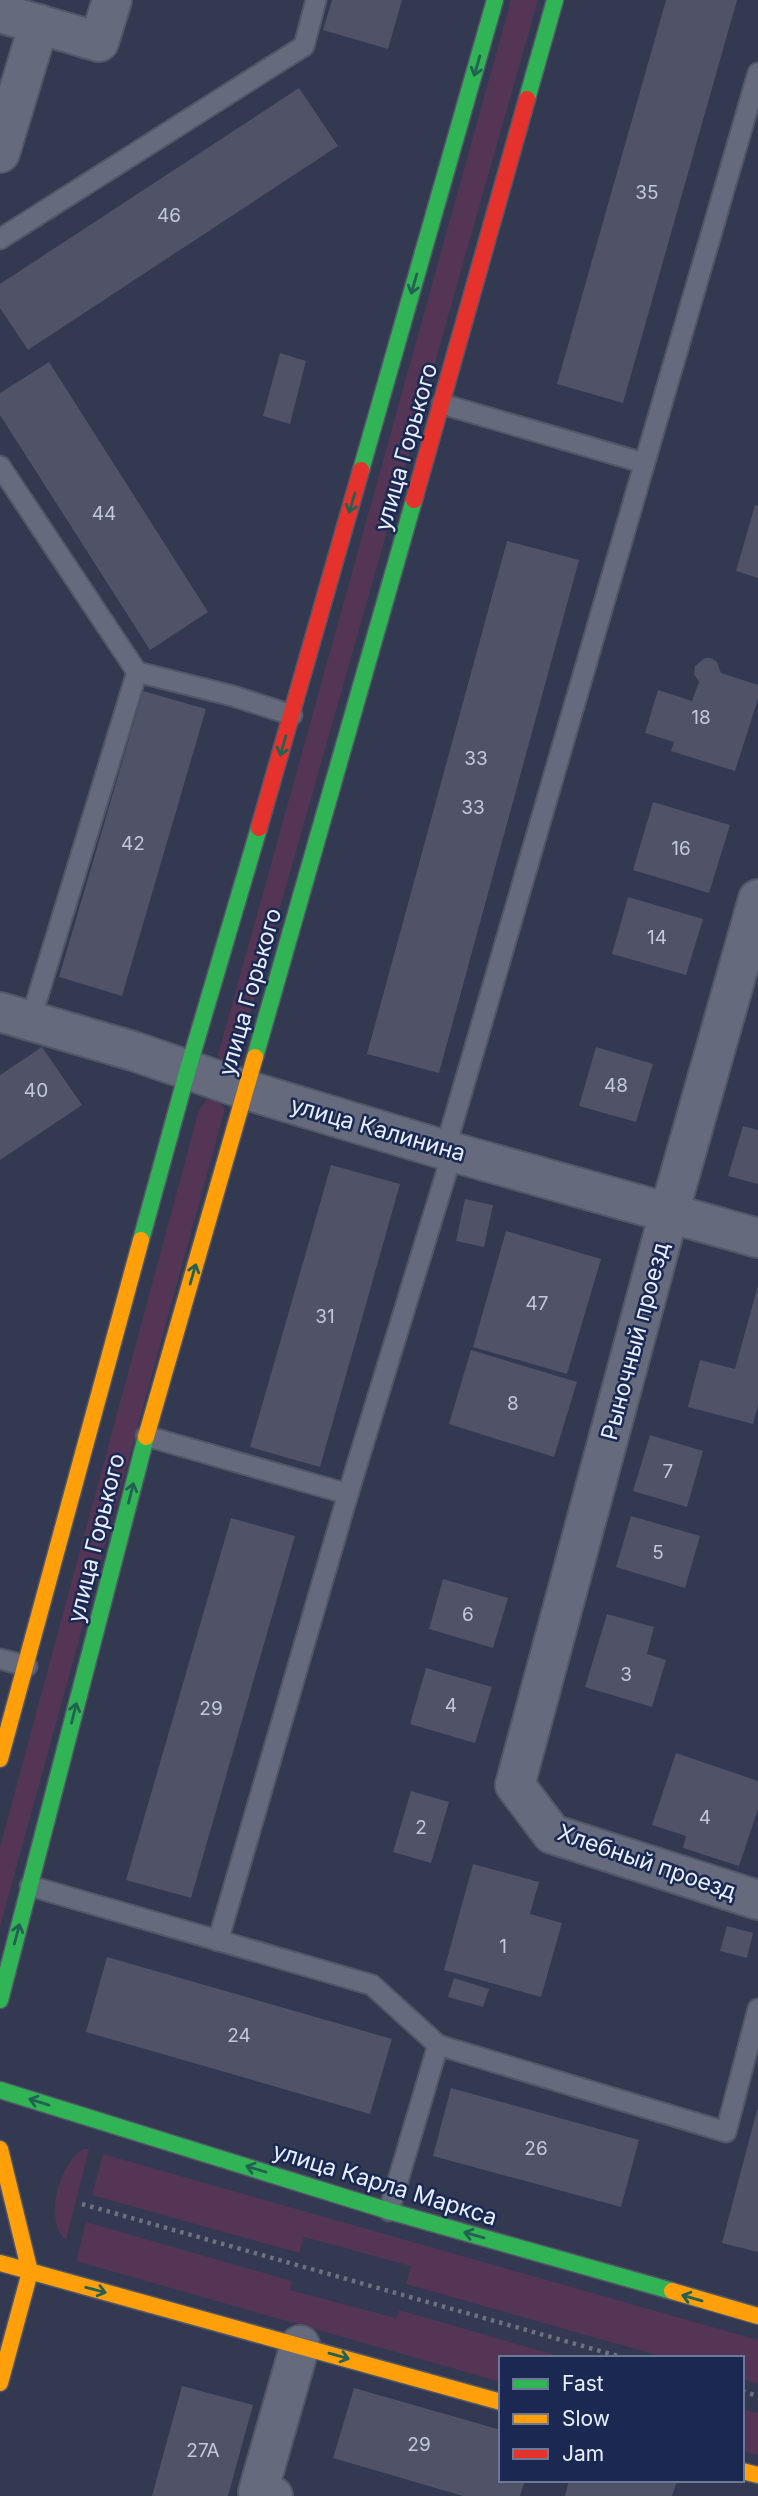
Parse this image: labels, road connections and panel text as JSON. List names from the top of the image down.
{
  "streets": {
    "main road": ["улица Горького", "улица Карла Маркса"],
    "street": ["улица Калинина", "Рыночный проезд", "Хлебный проезд"]
  },
  "crossings": [
    ["улица Горького", "улица Калинина"],
    ["улица Калинина", "Рыночный проезд"],
    ["Рыночный проезд", "Хлебный проезд"]
  ],
  "one_way": ["улица Карла Маркса"],
  "house_numbers": [
    "35",
    "46",
    "44",
    "18",
    "33",
    "33",
    "42",
    "16",
    "14",
    "48",
    "40",
    "47",
    "31",
    "8",
    "7",
    "5",
    "6",
    "3",
    "4",
    "29",
    "4",
    "2",
    "1",
    "24",
    "26",
    "29",
    "27А"
  ],
  "legend": ["Fast", "Slow", "Jam"]
}
